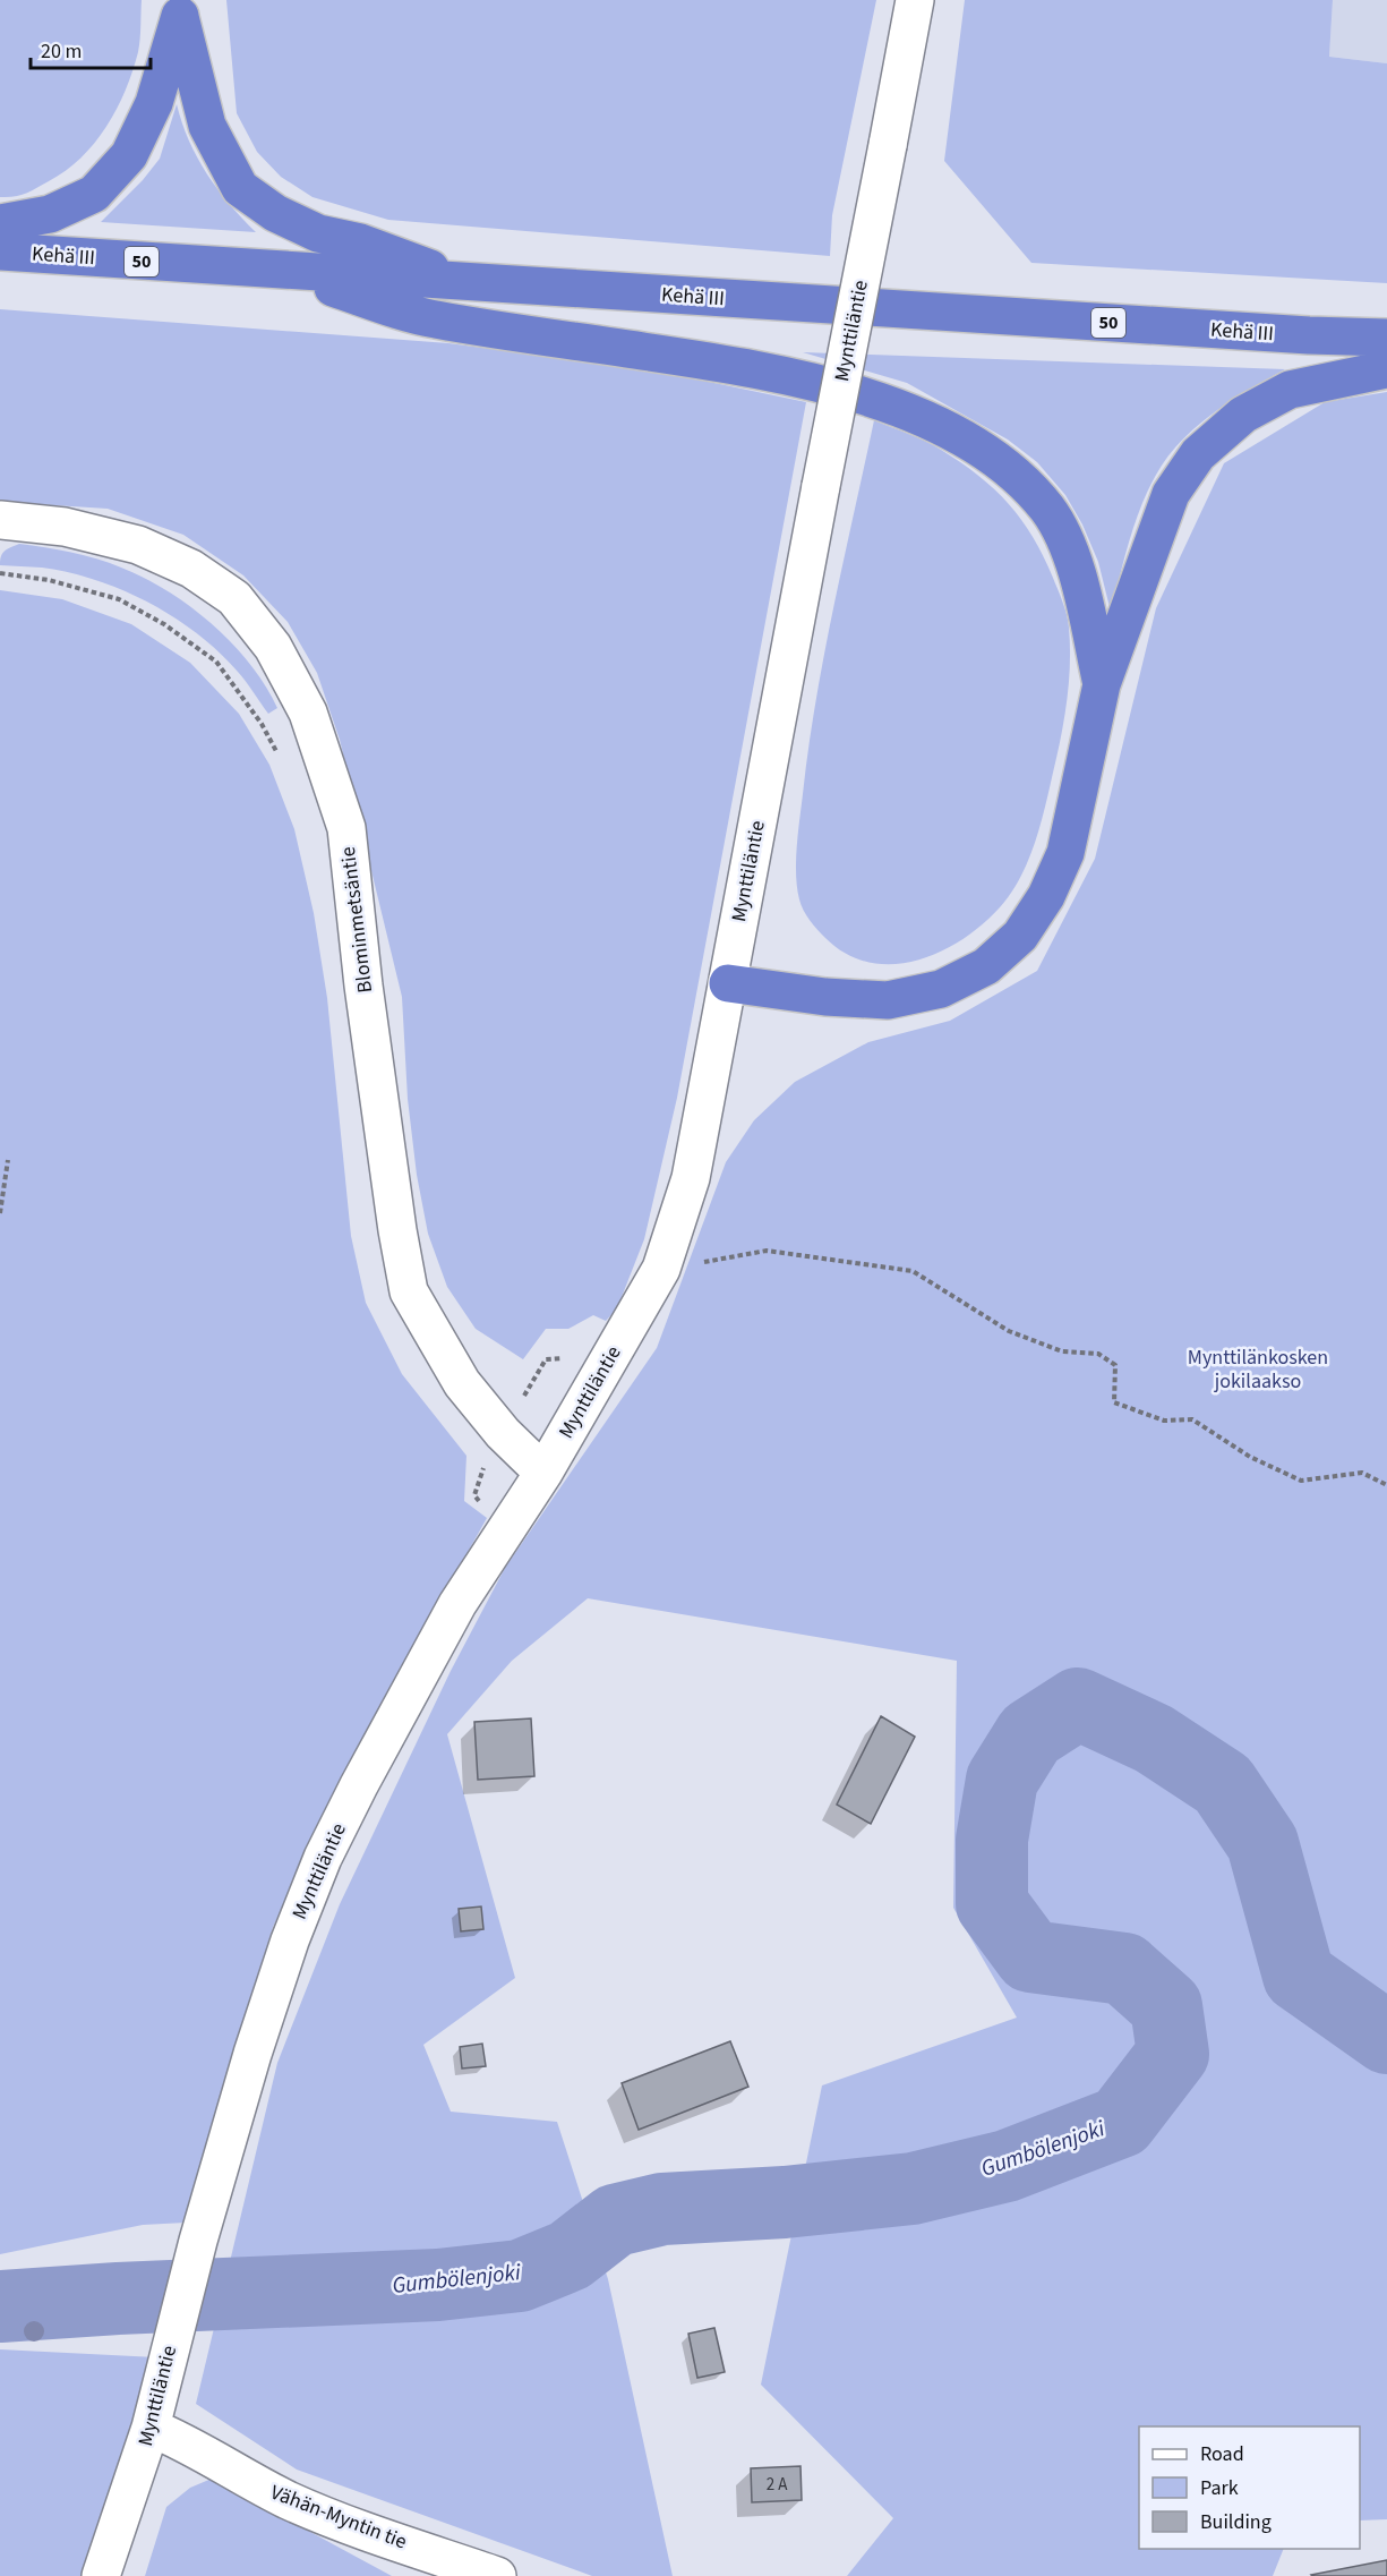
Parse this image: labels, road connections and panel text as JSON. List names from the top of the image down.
{
  "streets": {
    "highway": ["Kehä III", "50"],
    "street": ["Mynttiläntie", "Blominmetsäntie", "Vähän-Myntin tie"]
  },
  "crossings": [
    ["Mynttiläntie", "Blominmetsäntie"],
    ["Mynttiläntie", "Vähän-Myntin tie"]
  ],
  "water": ["Gumbölenjoki"],
  "parks": ["Mynttilänkosken jokilaakso"],
  "house_numbers": ["2 A"],
  "legend": ["Road", "Park", "Building"],
  "scale_bar": "20 m"
}
